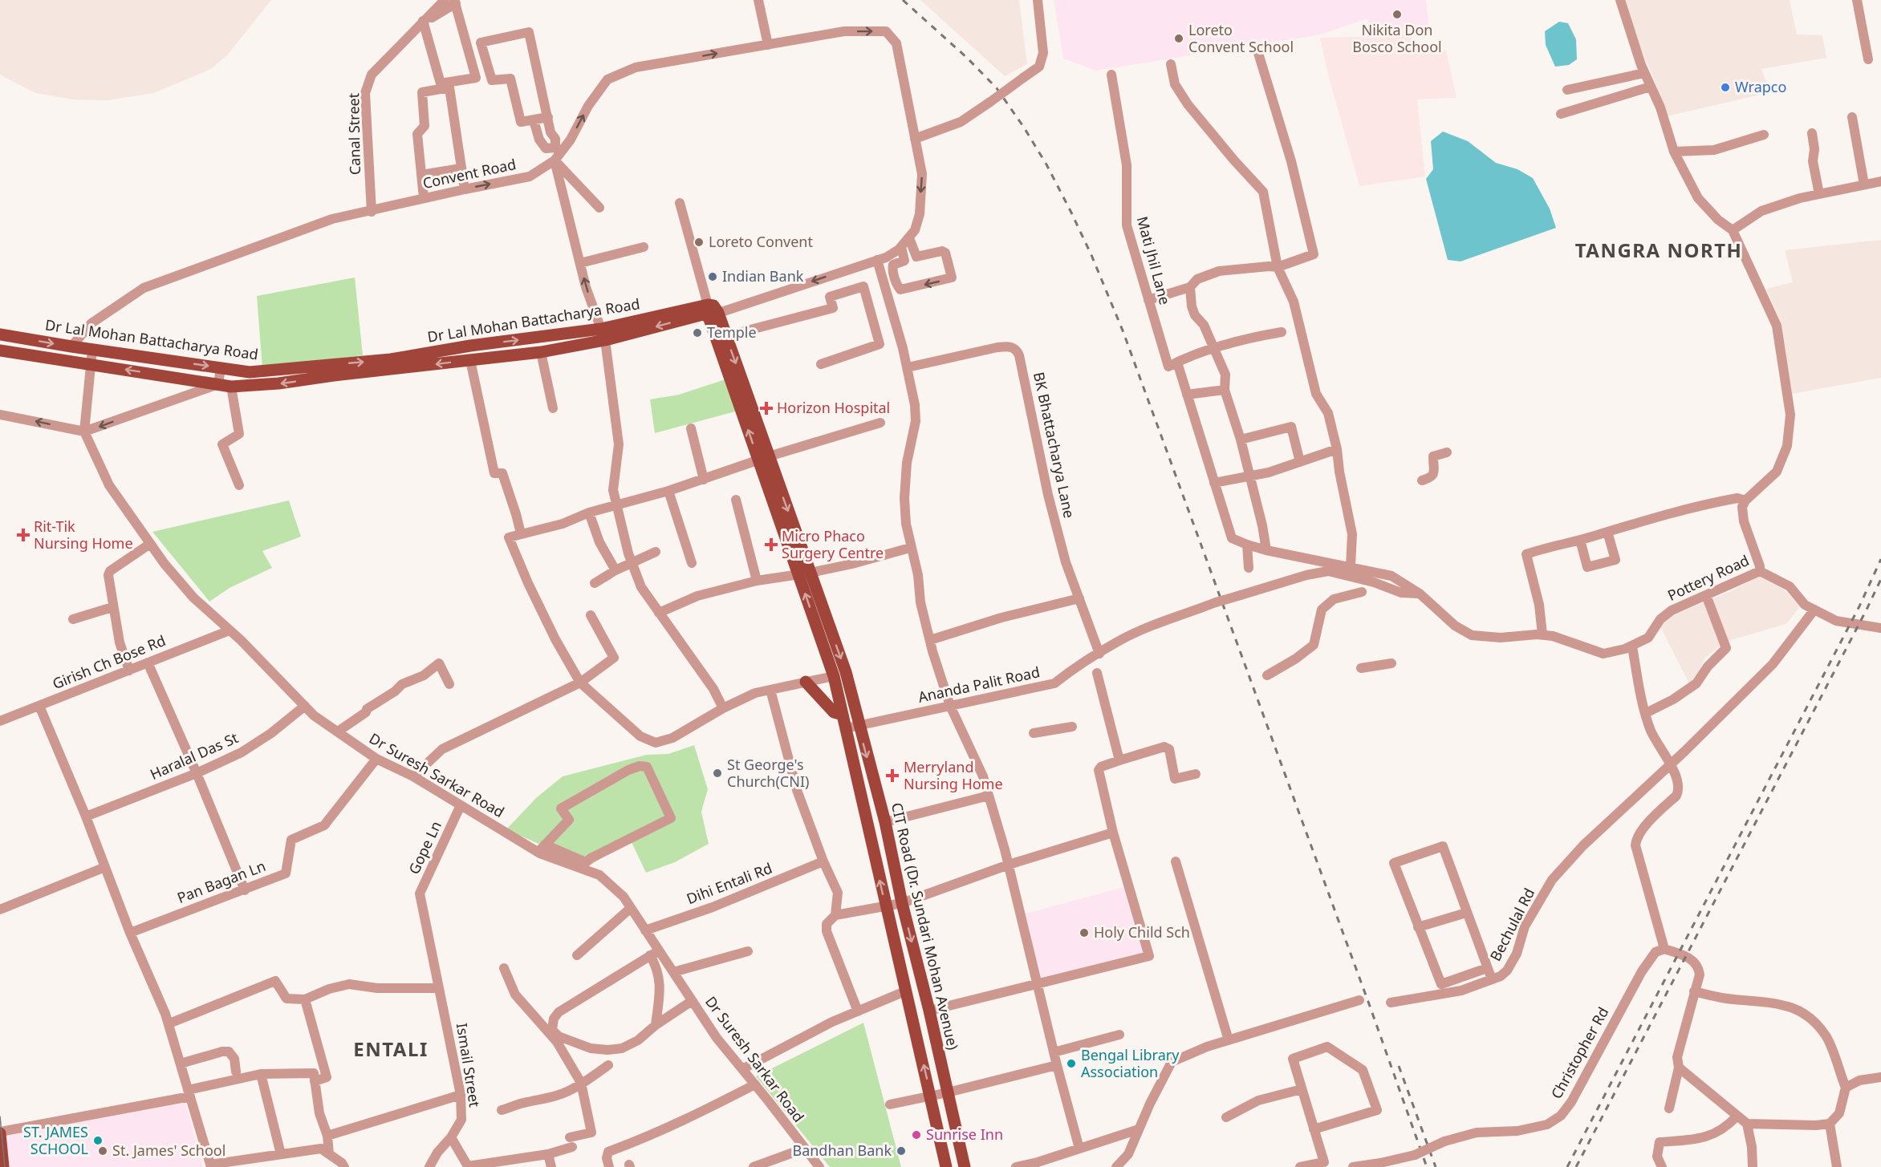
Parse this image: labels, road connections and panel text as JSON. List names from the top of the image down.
{
  "streets": {
    "main road": ["Dr Lal Mohan Battacharya Road", "CIT Road (Dr. Sundari Mohan Avenue)"],
    "street": [
      "Canal Street",
      "Convent Road",
      "Mati Jhil Lane",
      "BK Bhattacharya Lane",
      "Pottery Road",
      "Girish Ch Bose Rd",
      "Ananda Palit Road",
      "Haralal Das St",
      "Dr Suresh Sarkar Road",
      "Gope Ln",
      "Pan Bagan Ln",
      "Dihi Entali Rd",
      "Bechulal Rd",
      "Christopher Rd",
      "Ismail Street"
    ]
  },
  "crossings": [
    ["Canal Street", "Convent Road"],
    ["Convent Road", "Dr Lal Mohan Battacharya Road"],
    ["Convent Road", "CIT Road (Dr. Sundari Mohan Avenue)"],
    ["Mati Jhil Lane", "Pottery Road"],
    ["Dr Lal Mohan Battacharya Road", "CIT Road (Dr. Sundari Mohan Avenue)"],
    ["BK Bhattacharya Lane", "Ananda Palit Road"],
    ["Pottery Road", "Ananda Palit Road"],
    ["Girish Ch Bose Rd", "Dr Suresh Sarkar Road"],
    ["Ananda Palit Road", "CIT Road (Dr. Sundari Mohan Avenue)"],
    ["Haralal Das St", "Dr Suresh Sarkar Road"],
    ["Dr Suresh Sarkar Road", "Gope Ln"],
    ["Dr Suresh Sarkar Road", "Pan Bagan Ln"],
    ["Dr Suresh Sarkar Road", "Dihi Entali Rd"],
    ["Gope Ln", "Ismail Street"]
  ],
  "districts": ["TANGRA NORTH", "ENTALI"],
  "places": {
    "other": [
      "Nikita Don Bosco School",
      "Loreto Convent School",
      "Wrapco",
      "Loreto Convent",
      "Indian Bank",
      "Temple",
      "St George's Church(CNI)",
      "Holy Child Sch",
      "Bengal Library Association",
      "Sunrise Inn",
      "ST. JAMES SCHOOL",
      "St. James' School",
      "Bandhan Bank"
    ],
    "health": [
      "Horizon Hospital",
      "Rit-Tik Nursing Home",
      "Micro Phaco Surgery Centre",
      "Merryland Nursing Home"
    ]
  }
}
